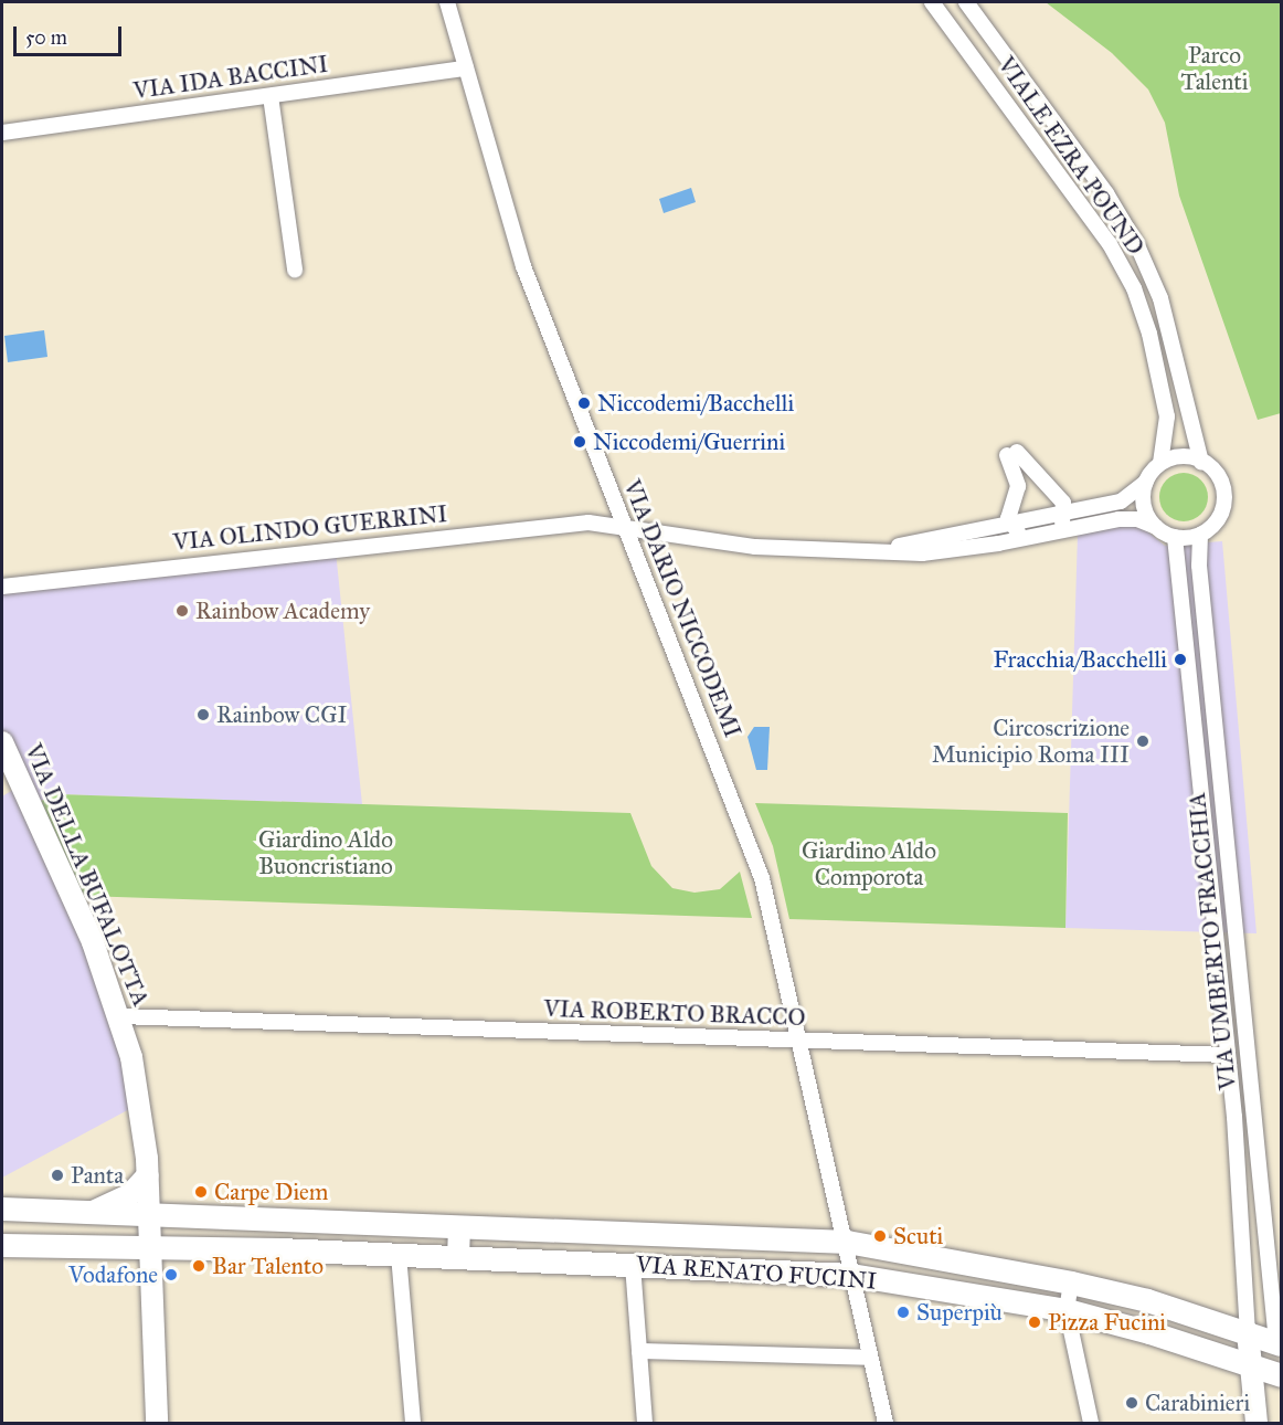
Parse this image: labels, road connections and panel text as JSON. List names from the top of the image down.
{
  "streets": {
    "main road": ["VIA RENATO FUCINI"],
    "street": [
      "VIA IDA BACCINI",
      "VIALE EZRA POUND",
      "VIA OLINDO GUERRINI",
      "VIA DARIO NICCODEMI",
      "VIA DELLA BUFALOTTA",
      "VIA UMBERTO FRACCHIA",
      "VIA ROBERTO BRACCO"
    ]
  },
  "crossings": [
    ["VIA IDA BACCINI", "VIA DARIO NICCODEMI"],
    ["VIALE EZRA POUND", "VIA UMBERTO FRACCHIA"],
    ["VIA OLINDO GUERRINI", "VIA DARIO NICCODEMI"],
    ["VIA DARIO NICCODEMI", "VIA ROBERTO BRACCO"],
    ["VIA DARIO NICCODEMI", "VIA RENATO FUCINI"],
    ["VIA DELLA BUFALOTTA", "VIA ROBERTO BRACCO"],
    ["VIA DELLA BUFALOTTA", "VIA RENATO FUCINI"],
    ["VIA UMBERTO FRACCHIA", "VIA ROBERTO BRACCO"],
    ["VIA UMBERTO FRACCHIA", "VIA RENATO FUCINI"]
  ],
  "parks": ["Parco Talenti", "Giardino Aldo Buoncristiano", "Giardino Aldo Comporota"],
  "places": [
    "Niccodemi/Bacchelli",
    "Niccodemi/Guerrini",
    "Rainbow Academy",
    "Fracchia/Bacchelli",
    "Rainbow CGI",
    "Circoscrizione Municipio Roma III",
    "Panta",
    "Carpe Diem",
    "Scuti",
    "Bar Talento",
    "Vodafone",
    "Superpiù",
    "Pizza Fucini",
    "Carabinieri"
  ],
  "scale_bar": "50 m"
}
